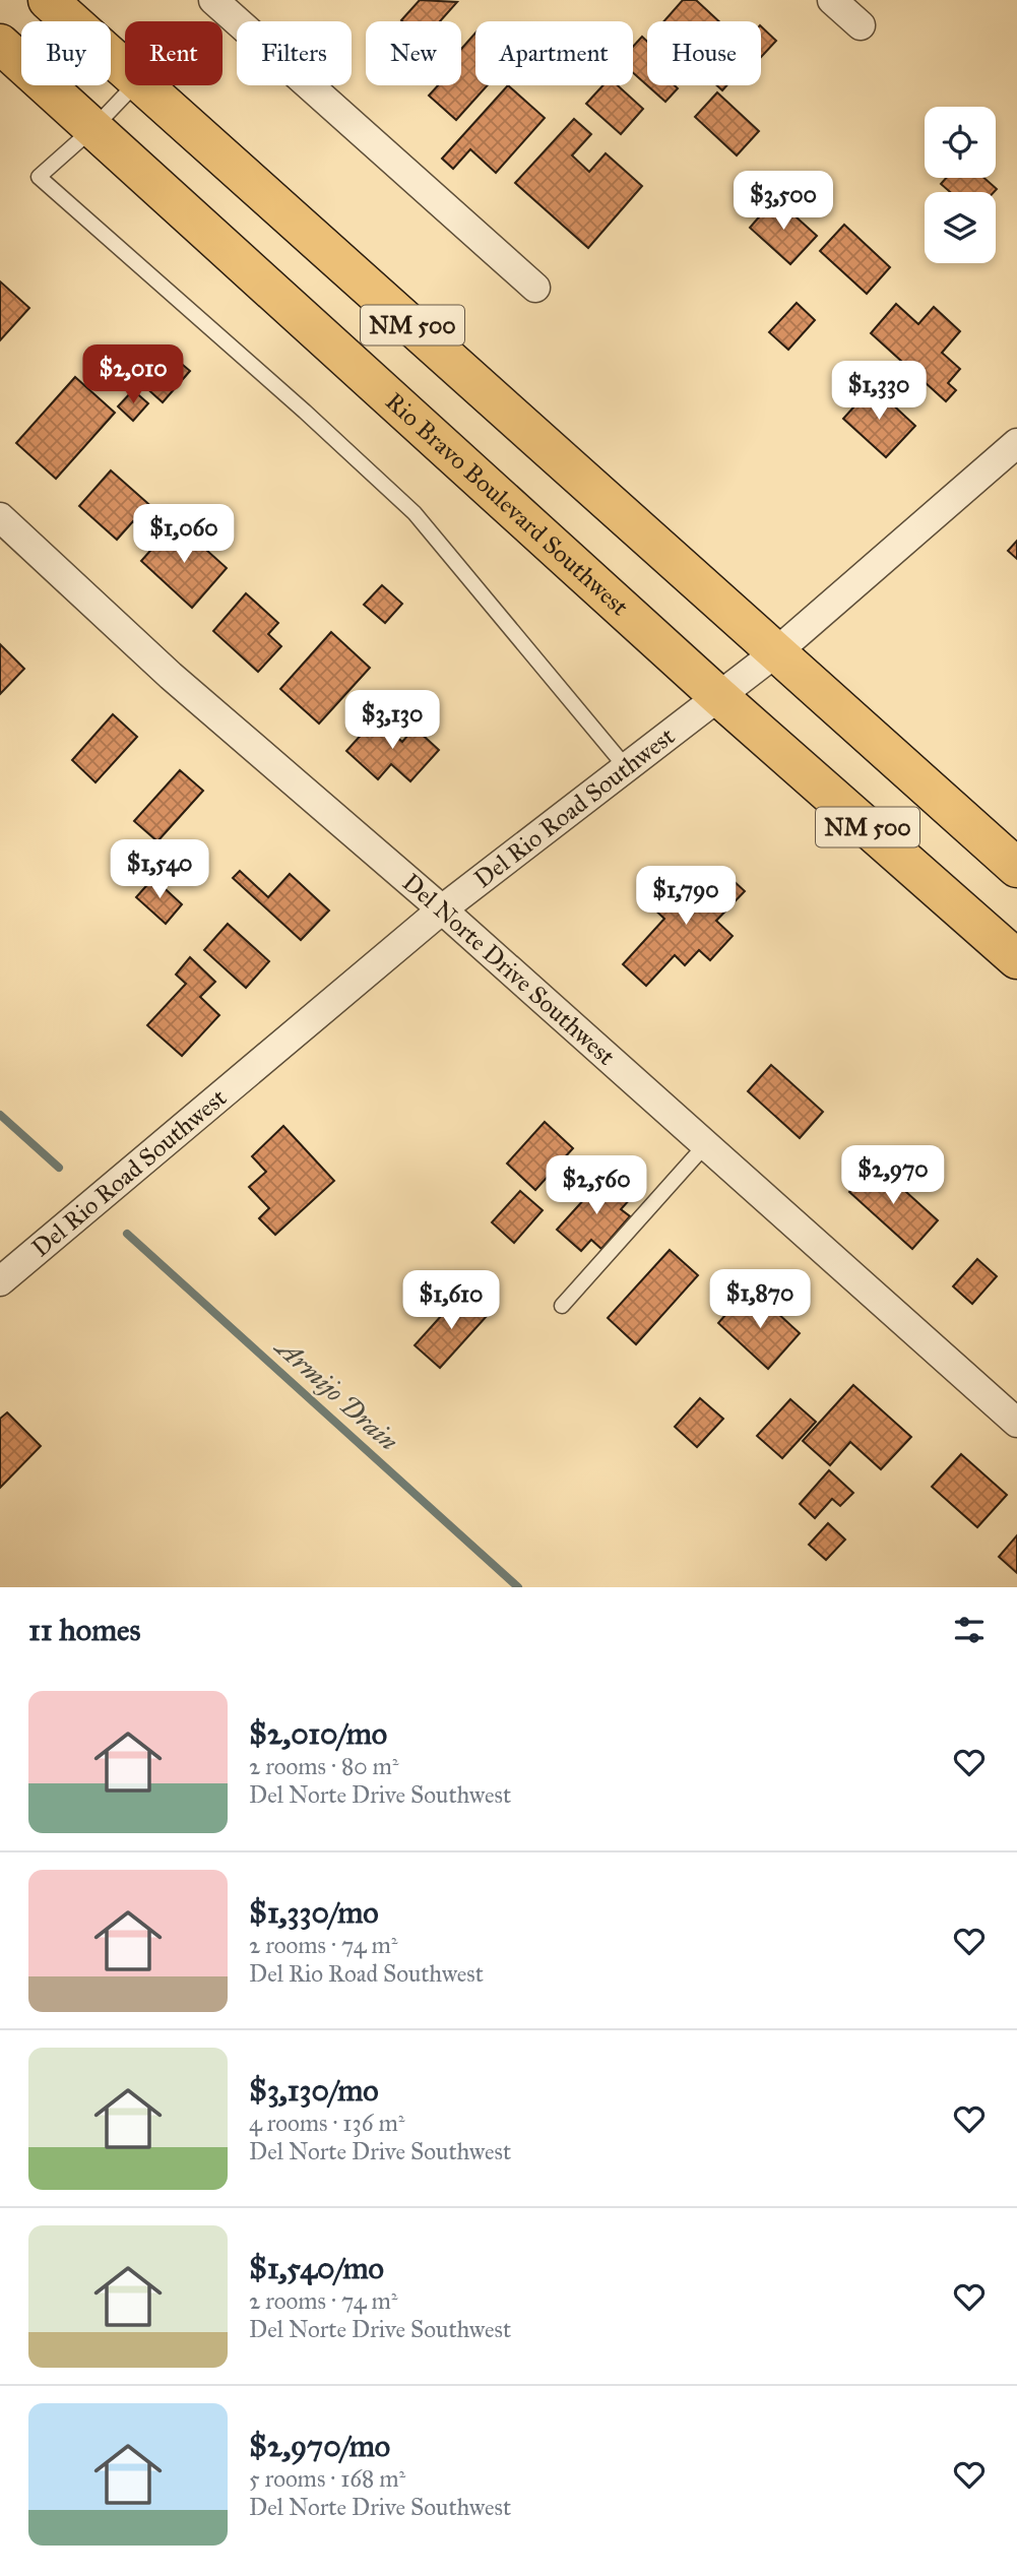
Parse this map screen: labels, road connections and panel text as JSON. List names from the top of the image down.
{
  "streets": {
    "main road": ["NM 500", "Rio Bravo Boulevard Southwest"],
    "street": ["Del Rio Road Southwest", "Del Norte Drive Southwest"]
  },
  "crossings": [
    ["NM 500", "Del Rio Road Southwest"],
    ["Rio Bravo Boulevard Southwest", "Del Rio Road Southwest"],
    ["Del Rio Road Southwest", "Del Norte Drive Southwest"]
  ],
  "water": ["Armijo Drain"],
  "page": {
    "chip": [
      "Buy",
      "Rent",
      "Filters",
      "New",
      "Apartment",
      "House"
    ],
    "price": [
      "$3,500",
      "$2,010",
      "$1,330",
      "$1,060",
      "$3,130",
      "$1,540",
      "$1,790",
      "$2,970",
      "$2,560",
      "$1,870",
      "$1,610"
    ],
    "heading": "11 homes",
    "list": [
      {
        "name": "$2,010/mo",
        "note": "2 rooms · 80 m² · Del Norte Drive Southwest"
      },
      {
        "name": "$1,330/mo",
        "note": "2 rooms · 74 m² · Del Rio Road Southwest"
      },
      {
        "name": "$3,130/mo",
        "note": "4 rooms · 136 m² · Del Norte Drive Southwest"
      },
      {
        "name": "$1,540/mo",
        "note": "2 rooms · 74 m² · Del Norte Drive Southwest"
      },
      {
        "name": "$2,970/mo",
        "note": "5 rooms · 168 m² · Del Norte Drive Southwest"
      }
    ]
  }
}
